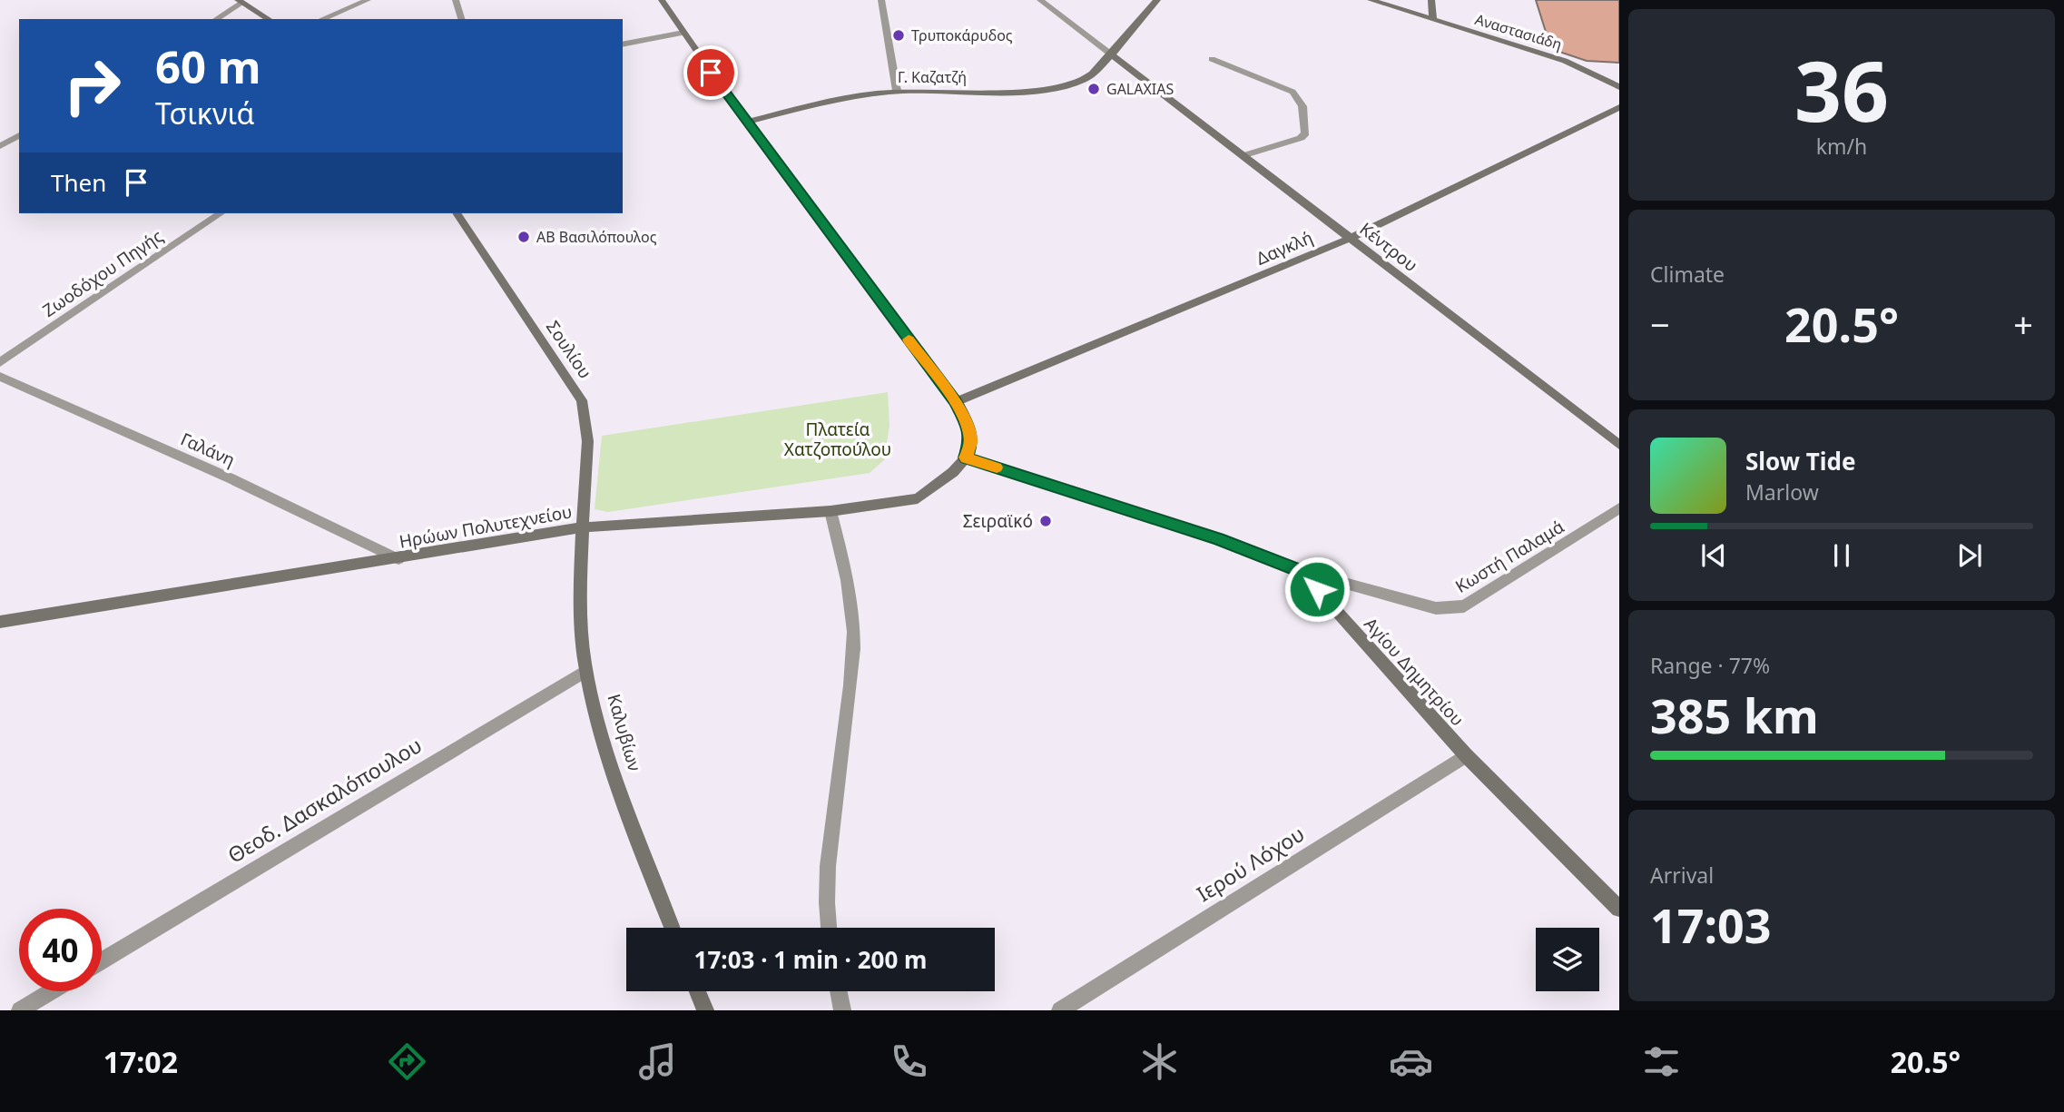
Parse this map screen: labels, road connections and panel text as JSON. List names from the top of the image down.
{
  "streets": {
    "street": [
      "Αναστασιάδη",
      "Γ. Καζατζή",
      "Κέντρου",
      "Δαγκλή",
      "Ζωοδόχου Πηγής",
      "Σουλίου",
      "Γαλάνη",
      "Ηρώων Πολυτεχνείου",
      "Κωστή Παλαμά",
      "Αγίου Δημητρίου",
      "Καλυβίων",
      "Θεοδ. Δασκαλόπουλου",
      "Ιερού Λόχου"
    ]
  },
  "crossings": [
    ["Γ. Καζατζή", "Κέντρου"],
    ["Κέντρου", "Δαγκλή"],
    ["Σουλίου", "Ηρώων Πολυτεχνείου"],
    ["Σουλίου", "Καλυβίων"],
    ["Γαλάνη", "Ηρώων Πολυτεχνείου"],
    ["Ηρώων Πολυτεχνείου", "Αγίου Δημητρίου"],
    ["Ηρώων Πολυτεχνείου", "Καλυβίων"],
    ["Κωστή Παλαμά", "Αγίου Δημητρίου"],
    ["Αγίου Δημητρίου", "Ιερού Λόχου"],
    ["Καλυβίων", "Θεοδ. Δασκαλόπουλου"]
  ],
  "parks": ["Πλατεία Χατζοπούλου"],
  "places": [
    "Τρυποκάρυδος",
    "GALAXIAS",
    "ΑΒ Βασιλόπουλος",
    "Σειραϊκό"
  ],
  "page": {
    "tile": [
      ["36", "km/h"],
      "Climate",
      ["Range · 77%", "385 km"],
      ["Arrival", "17:03"]
    ],
    "turn": ["60 m", "Τσικνιά"],
    "then": "Then",
    "heat": ["−", "20.5°", "+"],
    "song": ["Slow Tide", "Marlow"],
    "limit": "40",
    "trip": "17:03 · 1 min · 200 m",
    "tabs": ["17:02", "20.5°"]
  }
}
